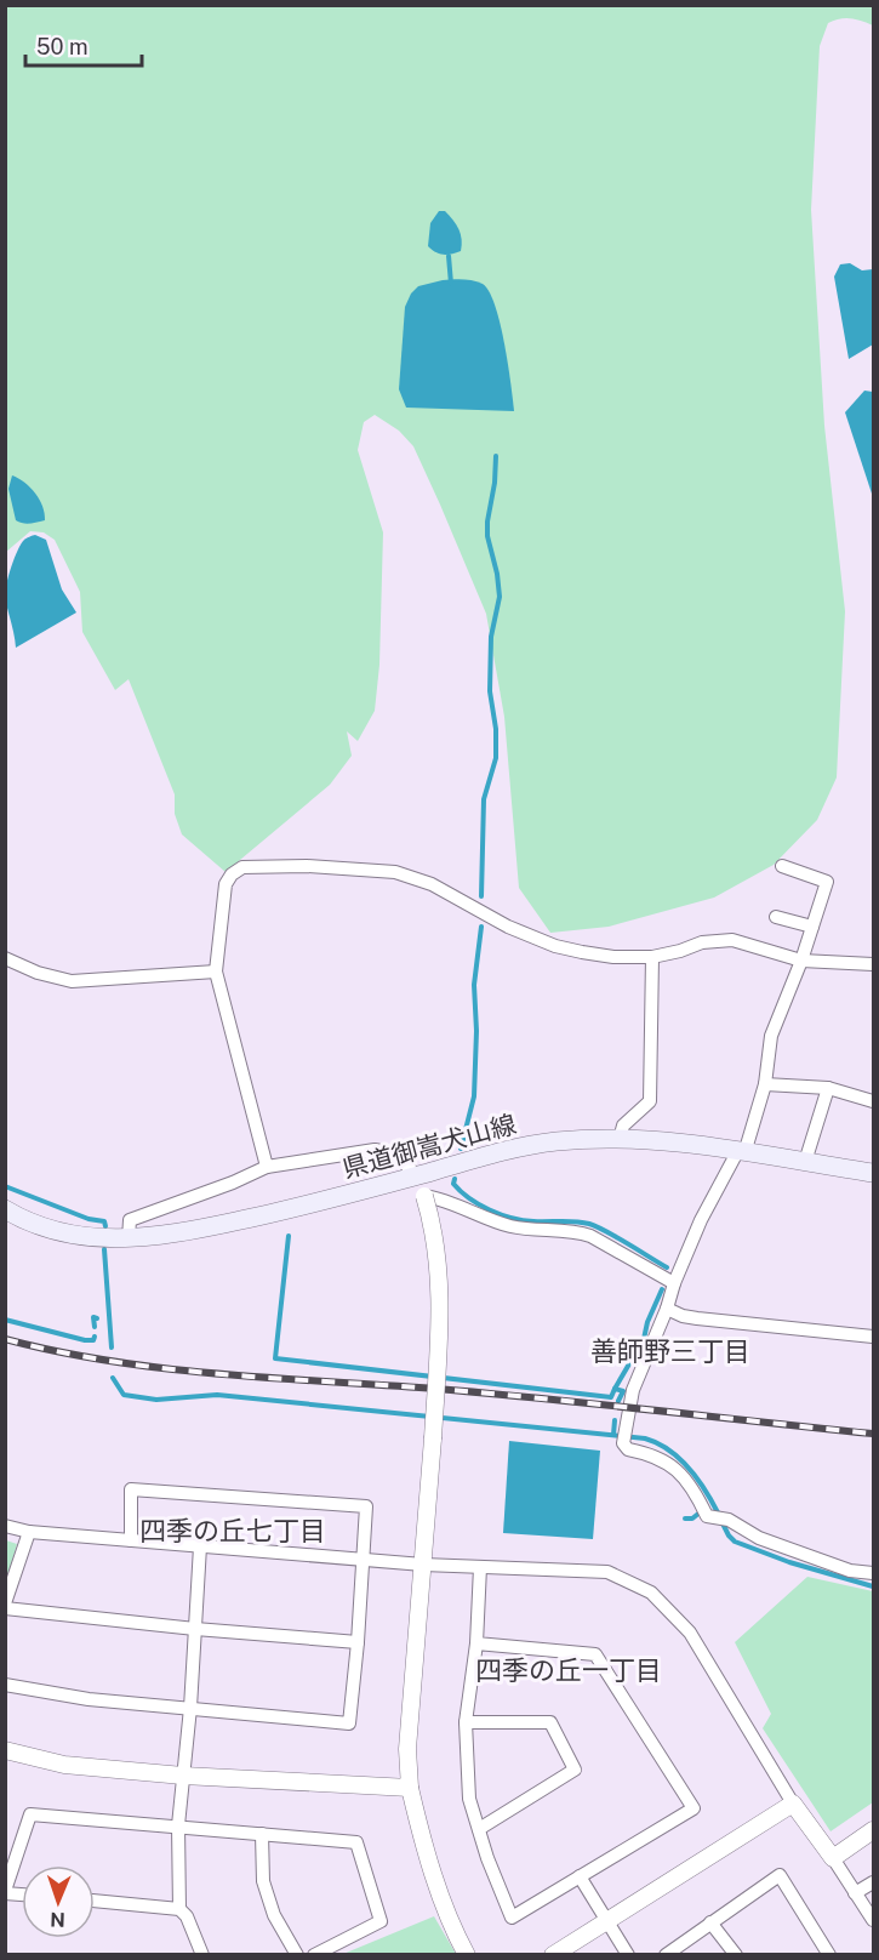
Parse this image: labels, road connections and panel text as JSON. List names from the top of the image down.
{
  "streets": {
    "main road": ["県道御嵩犬山線"]
  },
  "districts": ["善師野三丁目", "四季の丘七丁目", "四季の丘一丁目"],
  "scale_bar": "50 m",
  "north": "bottom"
}
